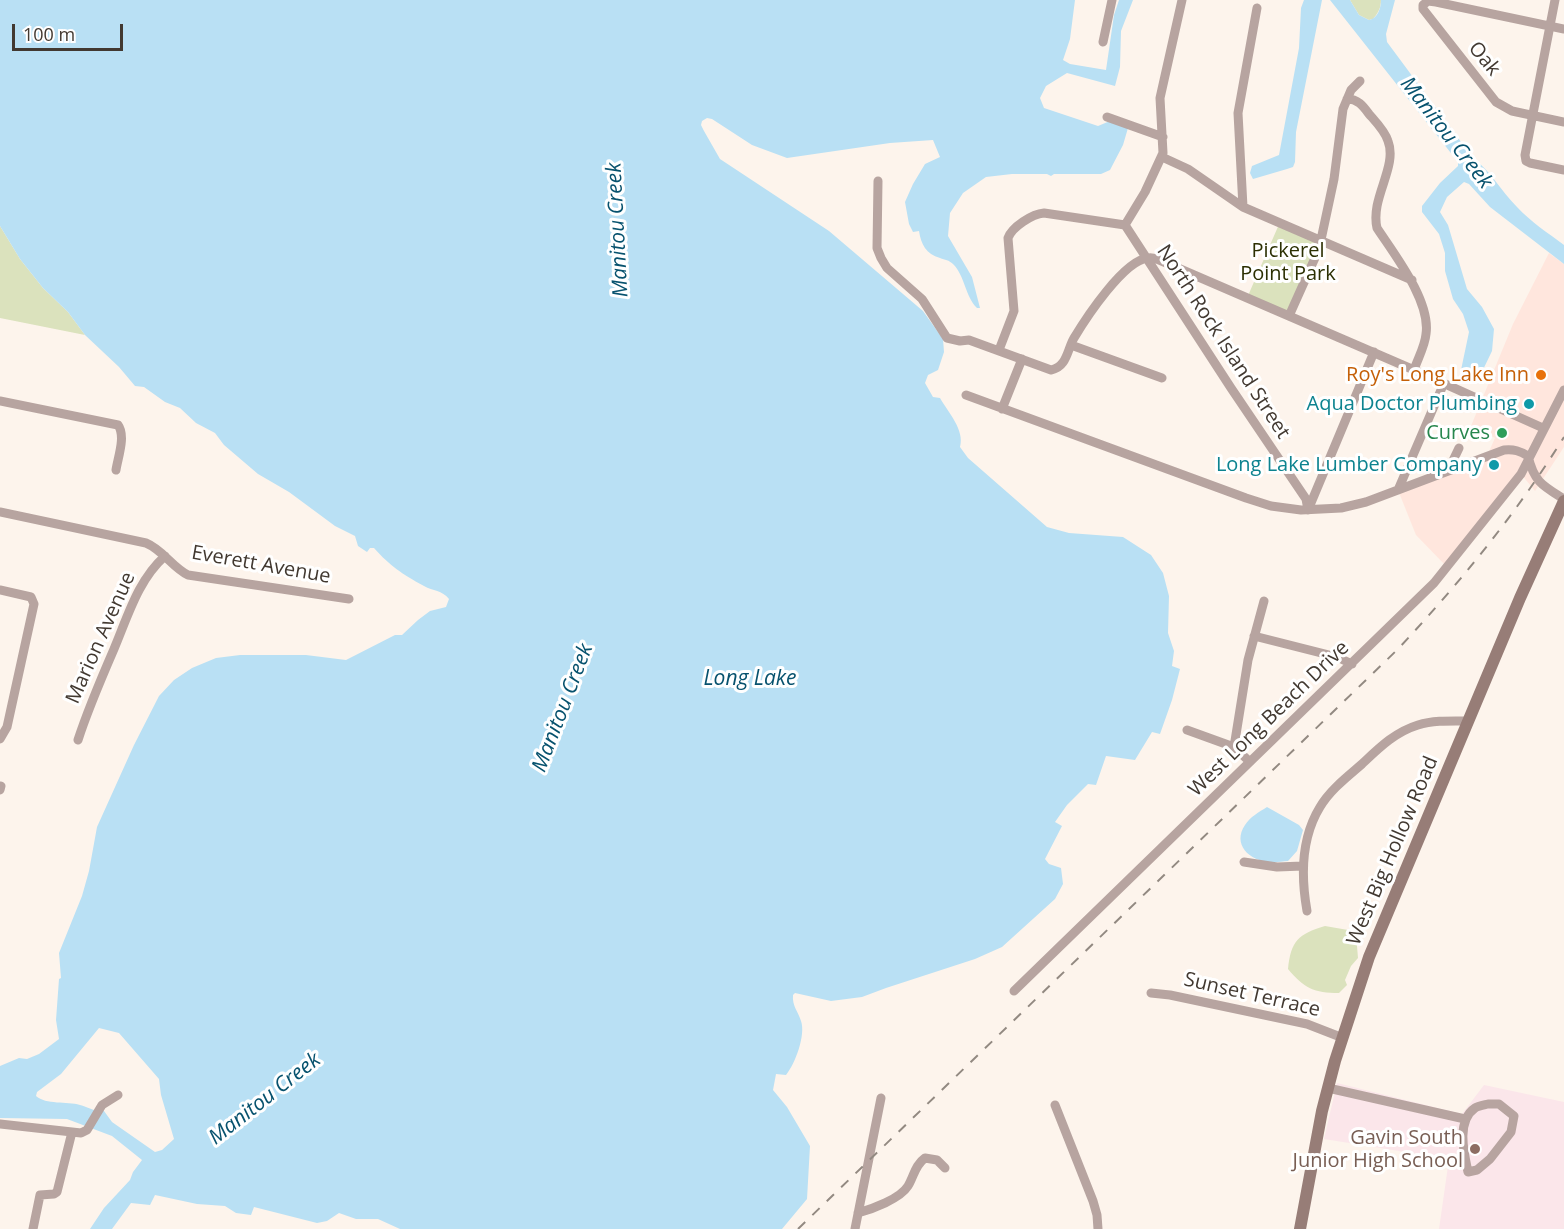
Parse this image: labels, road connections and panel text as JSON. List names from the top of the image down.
{
  "streets": {
    "main road": ["West Big Hollow Road"],
    "street": [
      "Oak",
      "North Rock Island Street",
      "Everett Avenue",
      "Marion Avenue",
      "West Long Beach Drive",
      "Sunset Terrace"
    ]
  },
  "crossings": [
    ["Everett Avenue", "Marion Avenue"],
    ["West Big Hollow Road", "Sunset Terrace"]
  ],
  "water": ["Manitou Creek", "Long Lake"],
  "parks": ["Pickerel Point Park"],
  "places": [
    "Roy's Long Lake Inn",
    "Aqua Doctor Plumbing",
    "Curves",
    "Long Lake Lumber Company",
    "Gavin South Junior High School"
  ],
  "scale_bar": "100 m"
}
